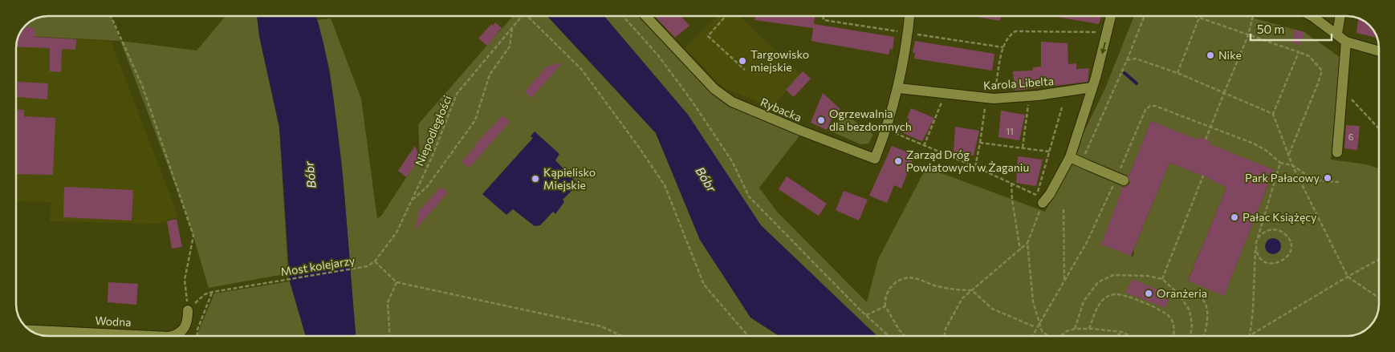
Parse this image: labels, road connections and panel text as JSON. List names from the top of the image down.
{
  "streets": {
    "street": ["Karola Libelta", "Rybacka", "Wodna"],
    "path": ["Niepodległości", "Most kolejarzy"]
  },
  "crossings": [
    ["Karola Libelta", "Rybacka"],
    ["Niepodległości", "Most kolejarzy"]
  ],
  "water": ["Bóbr"],
  "places": [
    "Nike",
    "Targowisko miejskie",
    "Ogrzewalnia dla bezdomnych",
    "Zarząd Dróg Powiatowych w Żaganiu",
    "Park Pałacowy",
    "Kąpielisko Miejskie",
    "Pałac Książęcy",
    "Oranżeria"
  ],
  "house_numbers": ["11", "6"],
  "scale_bar": "50 m"
}
